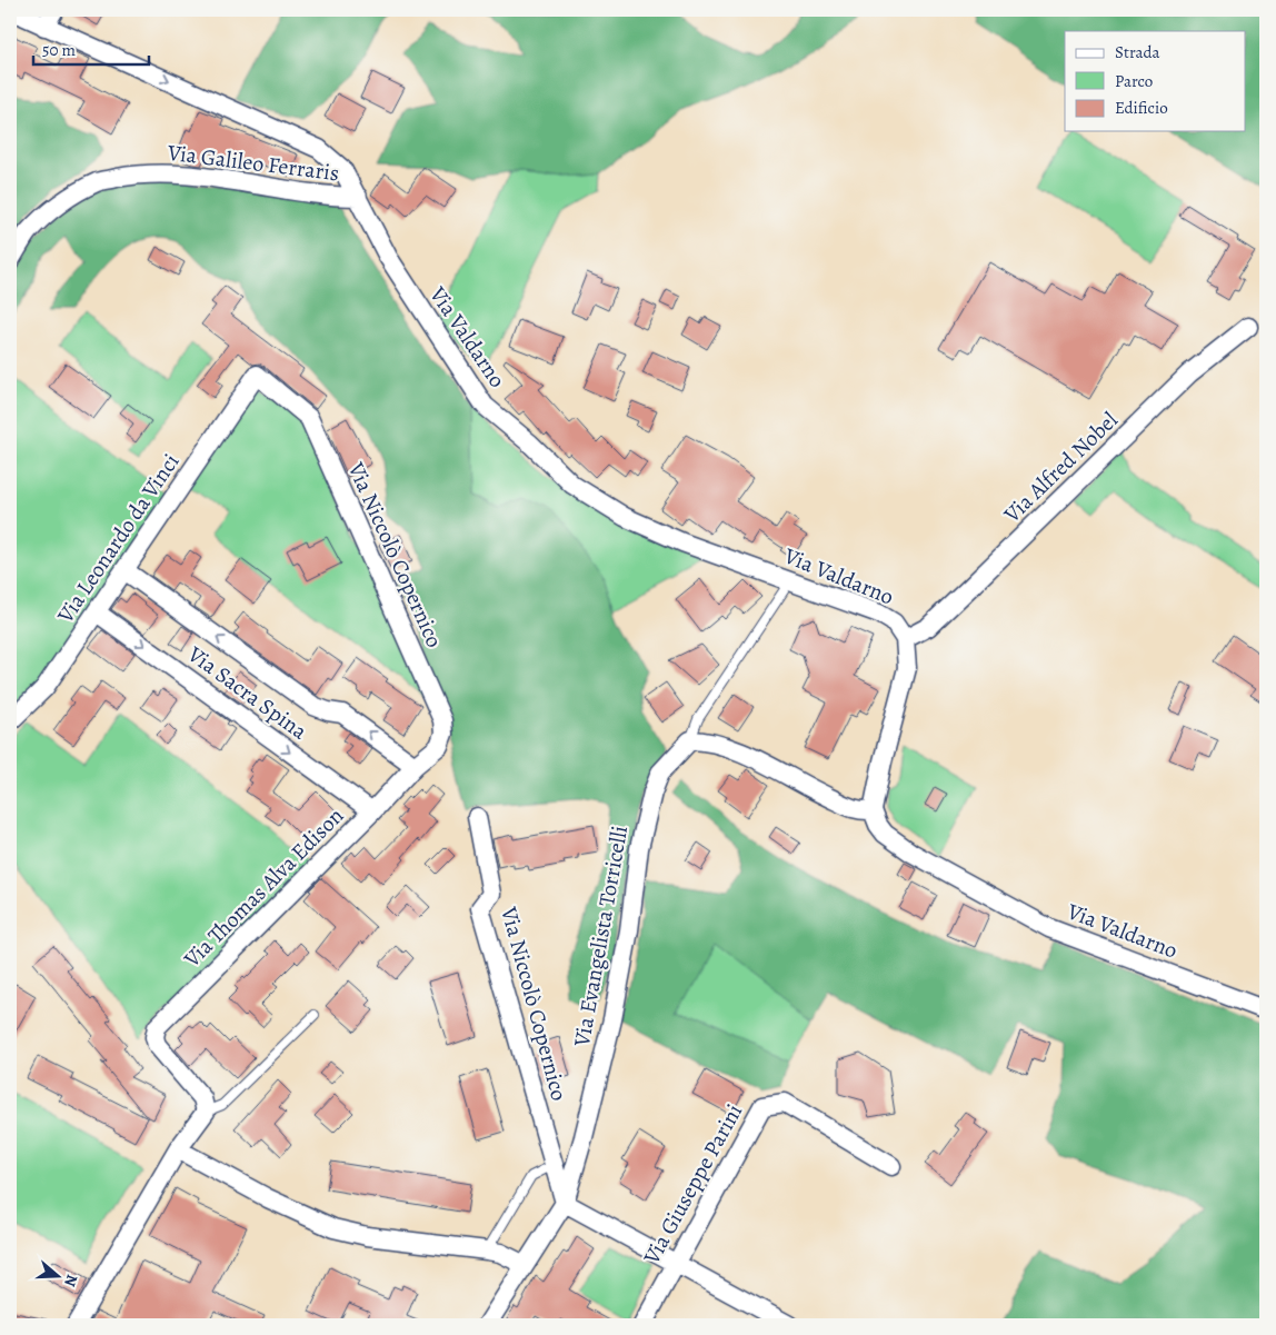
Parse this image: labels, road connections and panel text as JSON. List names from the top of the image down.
{
  "streets": {
    "street": [
      "Via Galileo Ferraris",
      "Via Valdarno",
      "Via Alfred Nobel",
      "Via Leonardo da Vinci",
      "Via Niccolò Copernico",
      "Via Sacra Spina",
      "Via Thomas Alva Edison",
      "Via Evangelista Torricelli",
      "Via Giuseppe Parini"
    ]
  },
  "crossings": [
    ["Via Galileo Ferraris", "Via Valdarno"],
    ["Via Valdarno", "Via Alfred Nobel"],
    ["Via Leonardo da Vinci", "Via Niccolò Copernico"],
    ["Via Leonardo da Vinci", "Via Sacra Spina"],
    ["Via Niccolò Copernico", "Via Thomas Alva Edison"],
    ["Via Niccolò Copernico", "Via Evangelista Torricelli"],
    ["Via Sacra Spina", "Via Thomas Alva Edison"]
  ],
  "legend": ["Strada", "Parco", "Edificio"],
  "scale_bar": "50 m",
  "north": "right"
}
